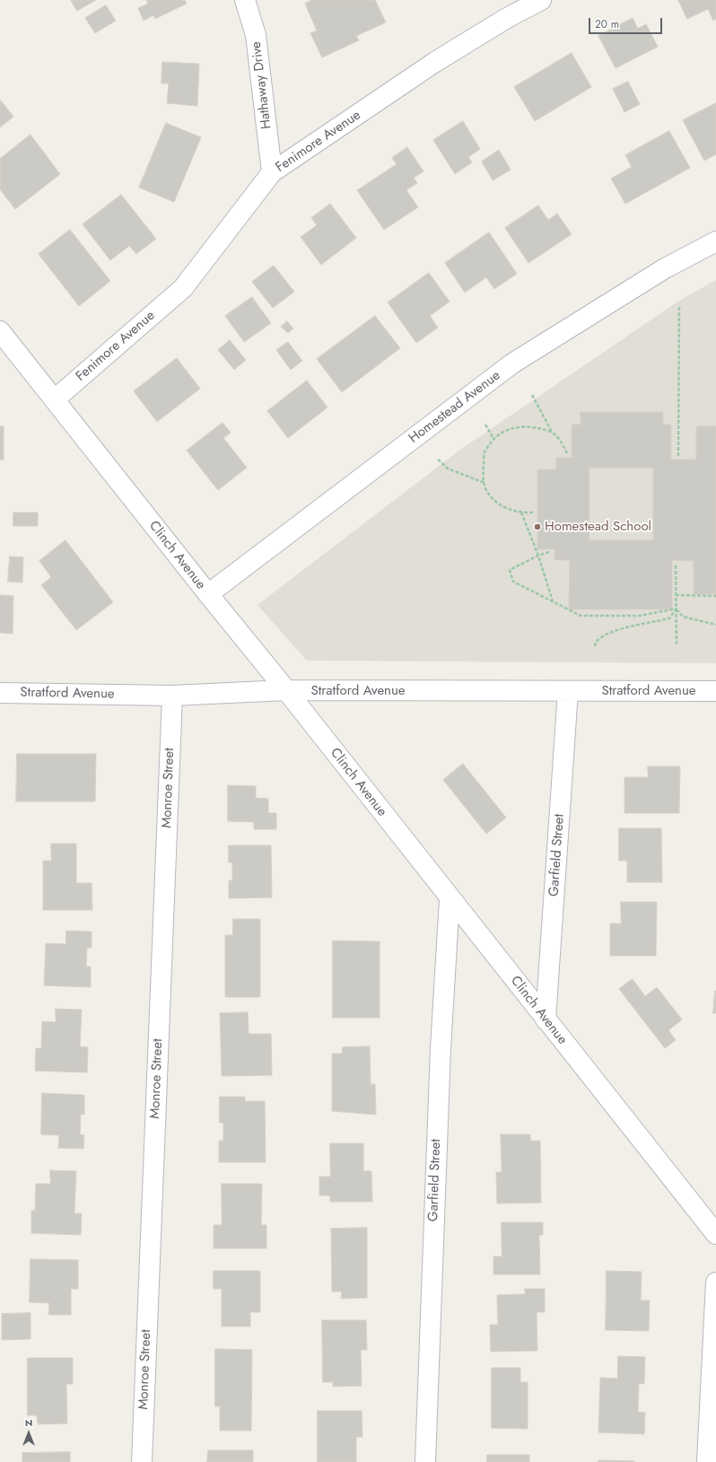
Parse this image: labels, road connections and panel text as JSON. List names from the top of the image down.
{
  "streets": {
    "street": [
      "Hathaway Drive",
      "Fenimore Avenue",
      "Homestead Avenue",
      "Clinch Avenue",
      "Stratford Avenue",
      "Monroe Street",
      "Garfield Street"
    ]
  },
  "crossings": [
    ["Hathaway Drive", "Fenimore Avenue"],
    ["Fenimore Avenue", "Clinch Avenue"],
    ["Homestead Avenue", "Clinch Avenue"],
    ["Clinch Avenue", "Stratford Avenue"],
    ["Clinch Avenue", "Garfield Street"],
    ["Stratford Avenue", "Monroe Street"],
    ["Stratford Avenue", "Garfield Street"]
  ],
  "places": ["Homestead School"],
  "scale_bar": "20 m",
  "north": "top"
}
